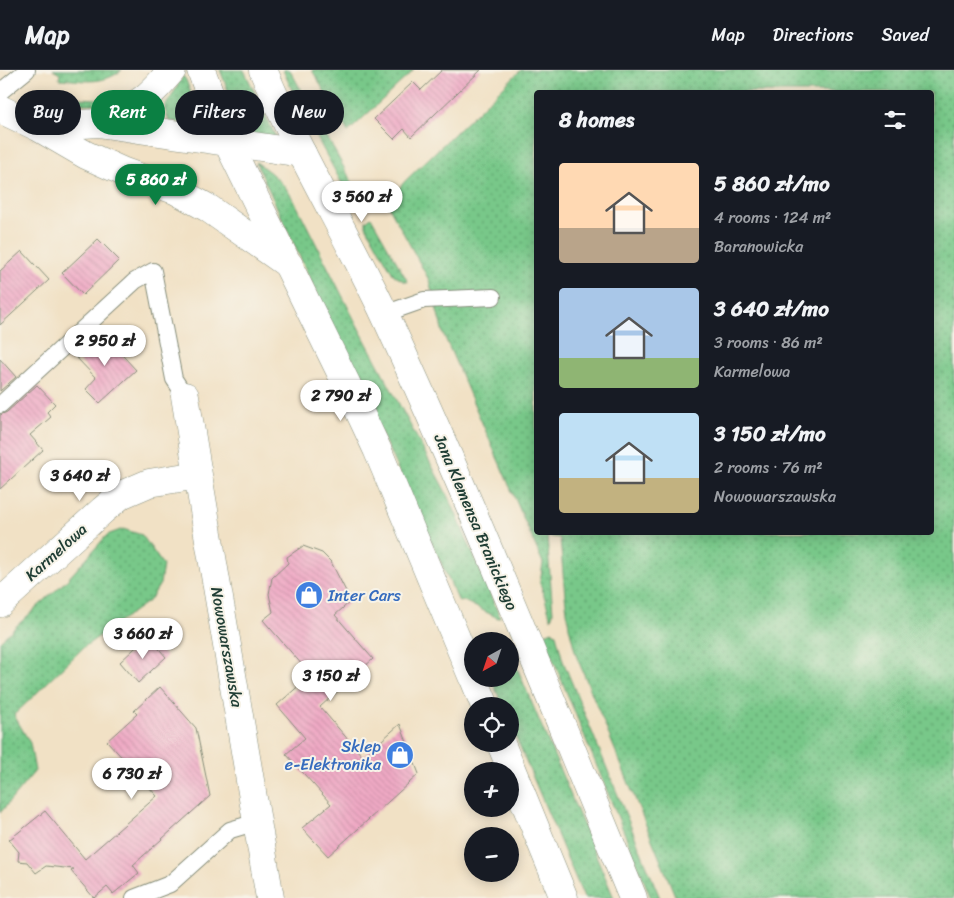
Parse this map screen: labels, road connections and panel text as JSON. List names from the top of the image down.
{
  "streets": {
    "main road": ["Jana Klemensa Branickiego", "Karmelowa", "Nowowarszawska"]
  },
  "crossings": [
    ["Karmelowa", "Nowowarszawska"]
  ],
  "places": {
    "shop": ["Inter Cars", "Sklep e-Elektronika"]
  },
  "north": "bottom left",
  "page": {
    "header": "Map",
    "nav": ["Map", "Directions", "Saved"],
    "chip": [
      "Buy",
      "Rent",
      "Filters",
      "New"
    ],
    "heading": "8 homes",
    "list": [
      {
        "name": "5 860 zł/mo",
        "note": "4 rooms · 124 m² · Baranowicka"
      },
      {
        "name": "3 640 zł/mo",
        "note": "3 rooms · 86 m² · Karmelowa"
      },
      {
        "name": "3 150 zł/mo",
        "note": "2 rooms · 76 m² · Nowowarszawska"
      }
    ],
    "price": [
      "5 860 zł",
      "3 560 zł",
      "2 950 zł",
      "2 790 zł",
      "3 640 zł",
      "3 660 zł",
      "3 150 zł",
      "6 730 zł"
    ],
    "map_buttons": ["+", "−"]
  }
}
